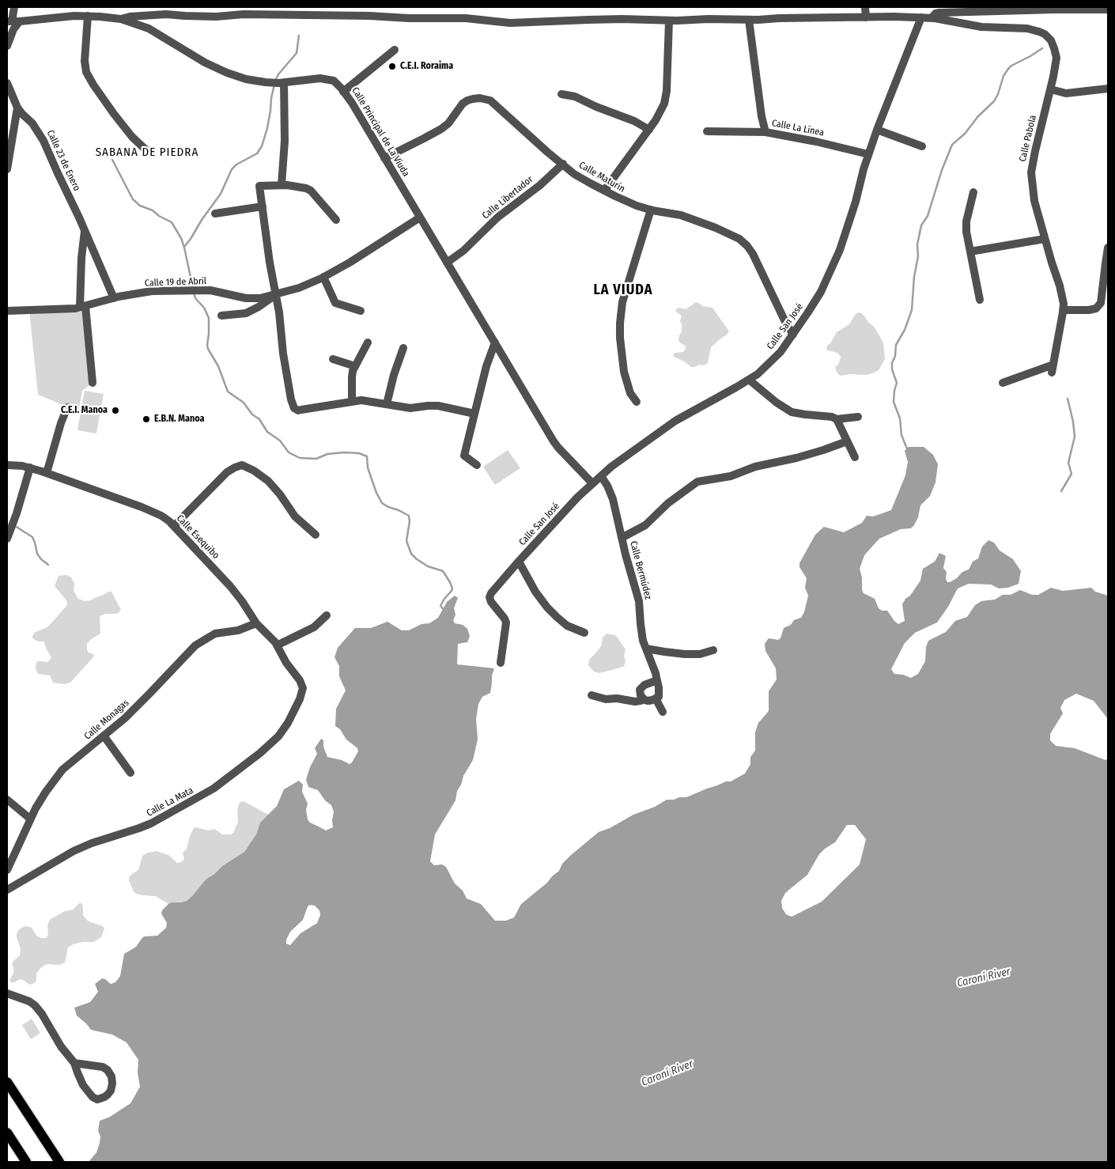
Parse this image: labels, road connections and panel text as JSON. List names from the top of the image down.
{
  "streets": {
    "street": [
      "Calle La Línea",
      "Calle Principal de La Viuda",
      "Calle Pabola",
      "Calle 23 de Enero",
      "Calle Maturín",
      "Calle Libertador",
      "Calle 19 de Abril",
      "Calle San José",
      "Calle Esequibo",
      "Calle Bermúdez",
      "Calle Monagas",
      "Calle La Mata"
    ]
  },
  "crossings": [
    ["Calle La Línea", "Calle Pabola"],
    ["Calle La Línea", "Calle San José"],
    ["Calle Principal de La Viuda", "Calle Pabola"],
    ["Calle Principal de La Viuda", "Calle Maturín"],
    ["Calle Principal de La Viuda", "Calle Libertador"],
    ["Calle Principal de La Viuda", "Calle 19 de Abril"],
    ["Calle Principal de La Viuda", "Calle San José"],
    ["Calle Pabola", "Calle San José"],
    ["Calle 23 de Enero", "Calle 19 de Abril"],
    ["Calle Maturín", "Calle Libertador"],
    ["Calle Maturín", "Calle San José"],
    ["Calle San José", "Calle Bermúdez"],
    ["Calle Esequibo", "Calle Monagas"],
    ["Calle Esequibo", "Calle La Mata"]
  ],
  "districts": ["SABANA DE PIEDRA", "LA VIUDA"],
  "water": ["Caroní River"],
  "places": ["C.E.I. Roraima", "C.E.I. Manoa", "E.B.N. Manoa"]
}
